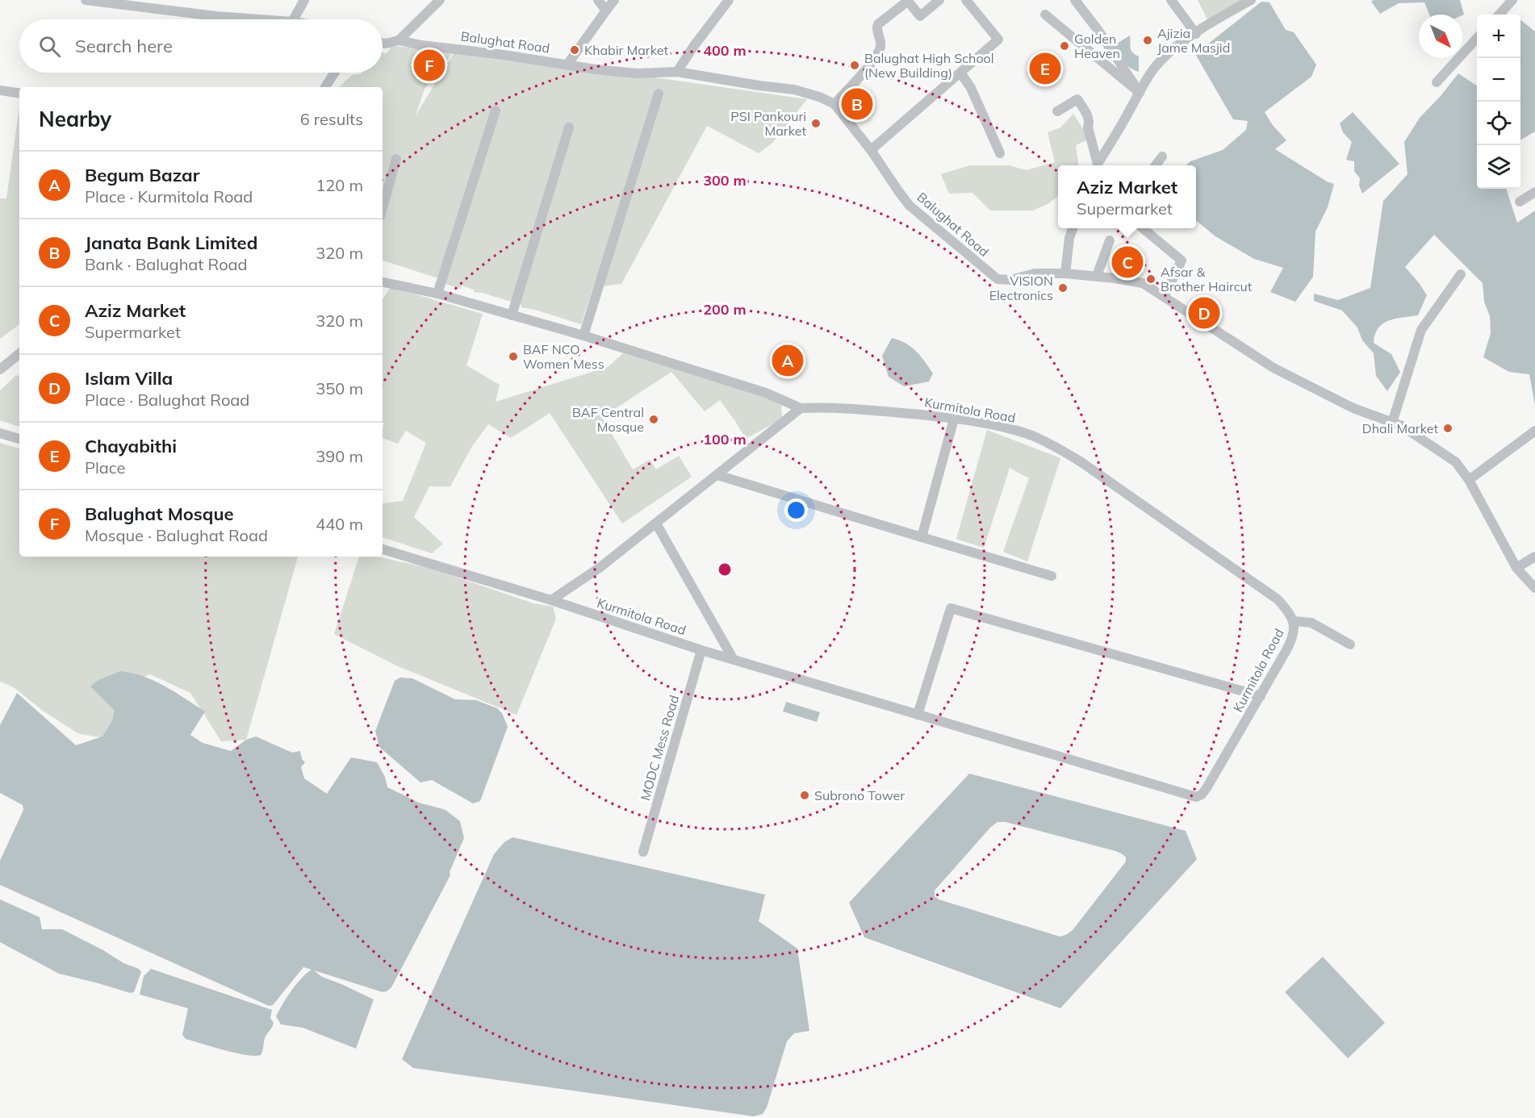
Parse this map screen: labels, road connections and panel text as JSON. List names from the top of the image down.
{
  "streets": {
    "street": ["Balughat Road", "Kurmitola Road", "MODC Mess Road"]
  },
  "crossings": [
    ["Kurmitola Road", "MODC Mess Road"]
  ],
  "places": [
    "Ajizia Jame Masjid",
    "Golden Heaven",
    "Khabir Market",
    "Balughat High School (New Building)",
    "PSI Pankouri Market",
    "Afsar & Brother Haircut",
    "VISION Electronics",
    "BAF NCO Women Mess",
    "BAF Central Mosque",
    "Dhali Market",
    "Subrono Tower"
  ],
  "north": "bottom right",
  "page": {
    "map_buttons": ["+", "−"],
    "search": "Search here",
    "pins": [
      "F",
      "E",
      "B",
      "C",
      "D",
      "A"
    ],
    "heading": ["Nearby", "6 results"],
    "list": [
      {
        "mark": "A",
        "name": "Begum Bazar",
        "note": "Place · Kurmitola Road",
        "value": "120 m"
      },
      {
        "mark": "B",
        "name": "Janata Bank Limited",
        "note": "Bank · Balughat Road",
        "value": "320 m"
      },
      {
        "mark": "C",
        "name": "Aziz Market",
        "note": "Supermarket",
        "value": "320 m"
      },
      {
        "mark": "D",
        "name": "Islam Villa",
        "note": "Place · Balughat Road",
        "value": "350 m"
      },
      {
        "mark": "E",
        "name": "Chayabithi",
        "note": "Place",
        "value": "390 m"
      },
      {
        "mark": "F",
        "name": "Balughat Mosque",
        "note": "Mosque · Balughat Road",
        "value": "440 m"
      }
    ],
    "popup": ["Aziz Market", "Supermarket"]
  },
  "rings": [
    "400 m",
    "300 m",
    "200 m",
    "100 m"
  ]
}
